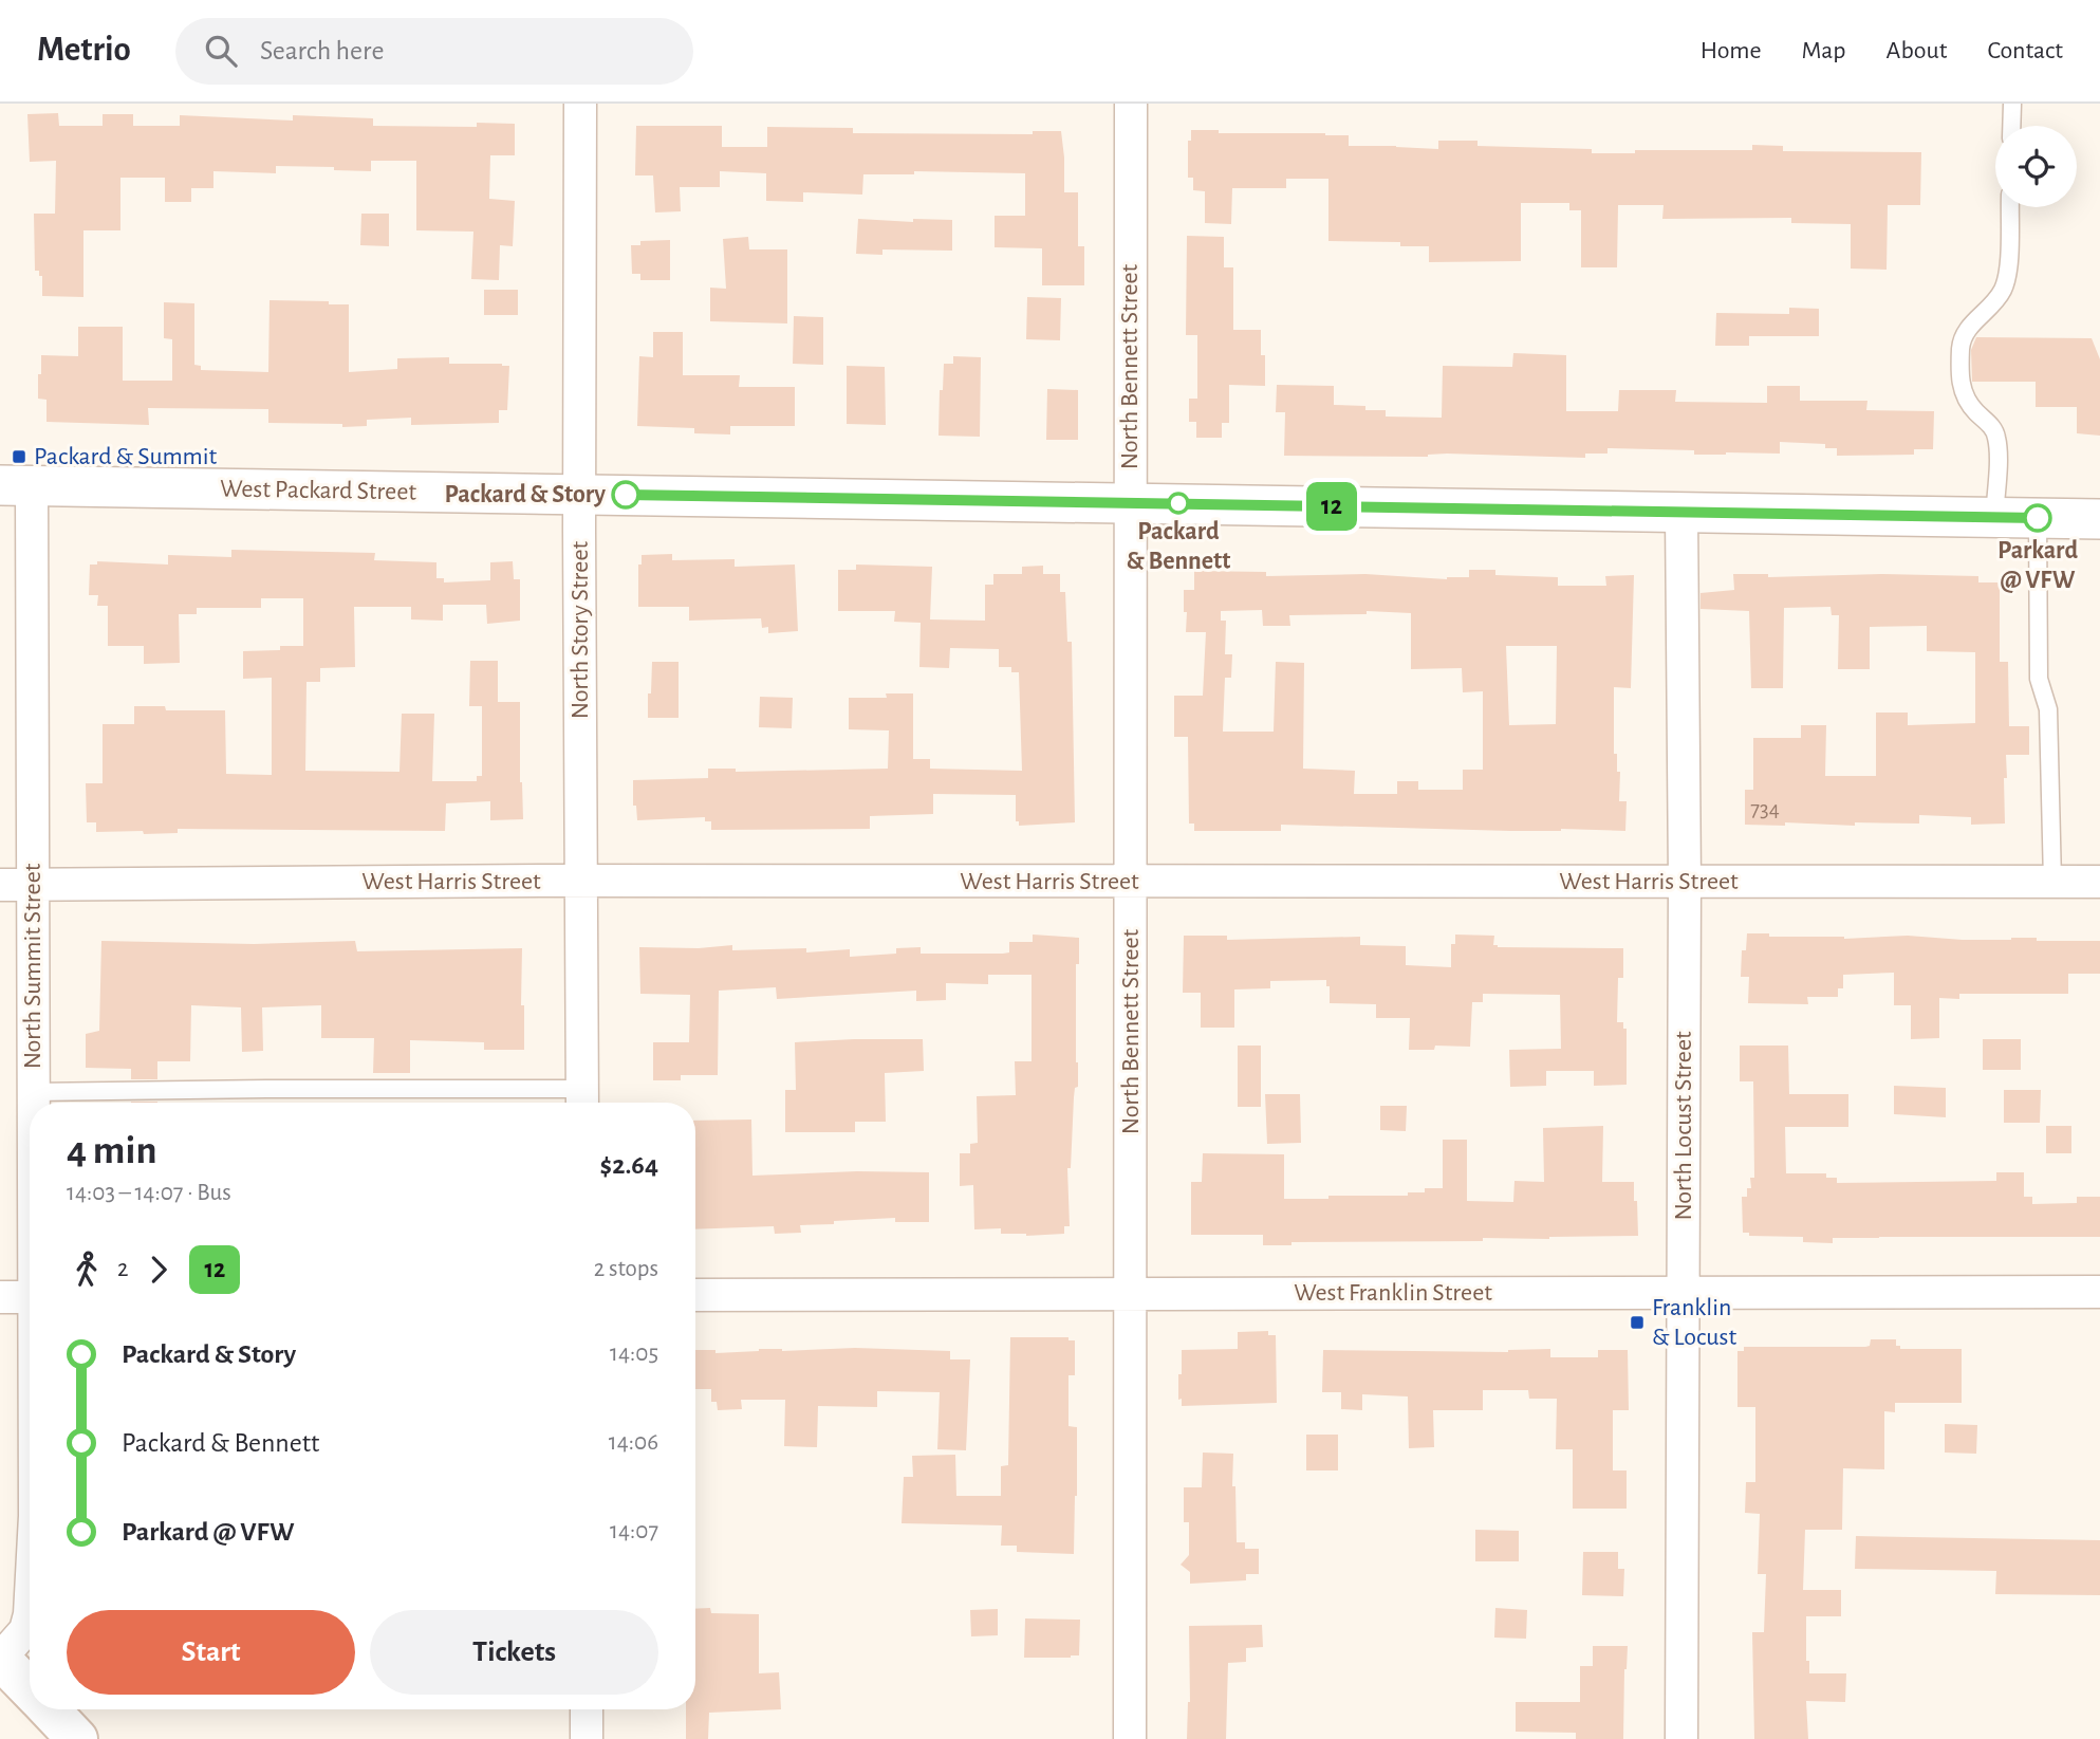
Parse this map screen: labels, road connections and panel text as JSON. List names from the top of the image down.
{
  "streets": {
    "street": [
      "North Bennett Street",
      "West Packard Street",
      "North Story Street",
      "West Harris Street",
      "North Summit Street",
      "North Locust Street",
      "West Franklin Street"
    ]
  },
  "crossings": [
    ["North Bennett Street", "West Packard Street"],
    ["North Bennett Street", "West Harris Street"],
    ["North Bennett Street", "West Franklin Street"],
    ["West Packard Street", "North Story Street"],
    ["West Packard Street", "North Summit Street"],
    ["West Packard Street", "North Locust Street"],
    ["North Story Street", "West Harris Street"],
    ["West Harris Street", "North Summit Street"],
    ["West Harris Street", "North Locust Street"],
    ["North Locust Street", "West Franklin Street"]
  ],
  "places": {
    "transit": ["Packard & Summit", "Franklin & Locust"],
    "other": ["Packard & Story", "Packard & Bennett", "Parkard @ VFW"]
  },
  "lines": ["bus line 12"],
  "house_numbers": ["734"],
  "page": {
    "header": "Metrio",
    "search": "Search here",
    "nav": [
      "Home",
      "Map",
      "About",
      "Contact"
    ],
    "on_map": "12",
    "heading": ["4 min", "14:03 – 14:07 · Bus", "$2.64"],
    "legs": ["2", "12", "2 stops"],
    "list": [
      {
        "name": "Packard & Story",
        "value": "14:05"
      },
      {
        "name": "Packard & Bennett",
        "value": "14:06"
      },
      {
        "name": "Parkard @ VFW",
        "value": "14:07"
      }
    ],
    "buttons": ["Start", "Tickets"]
  }
}
